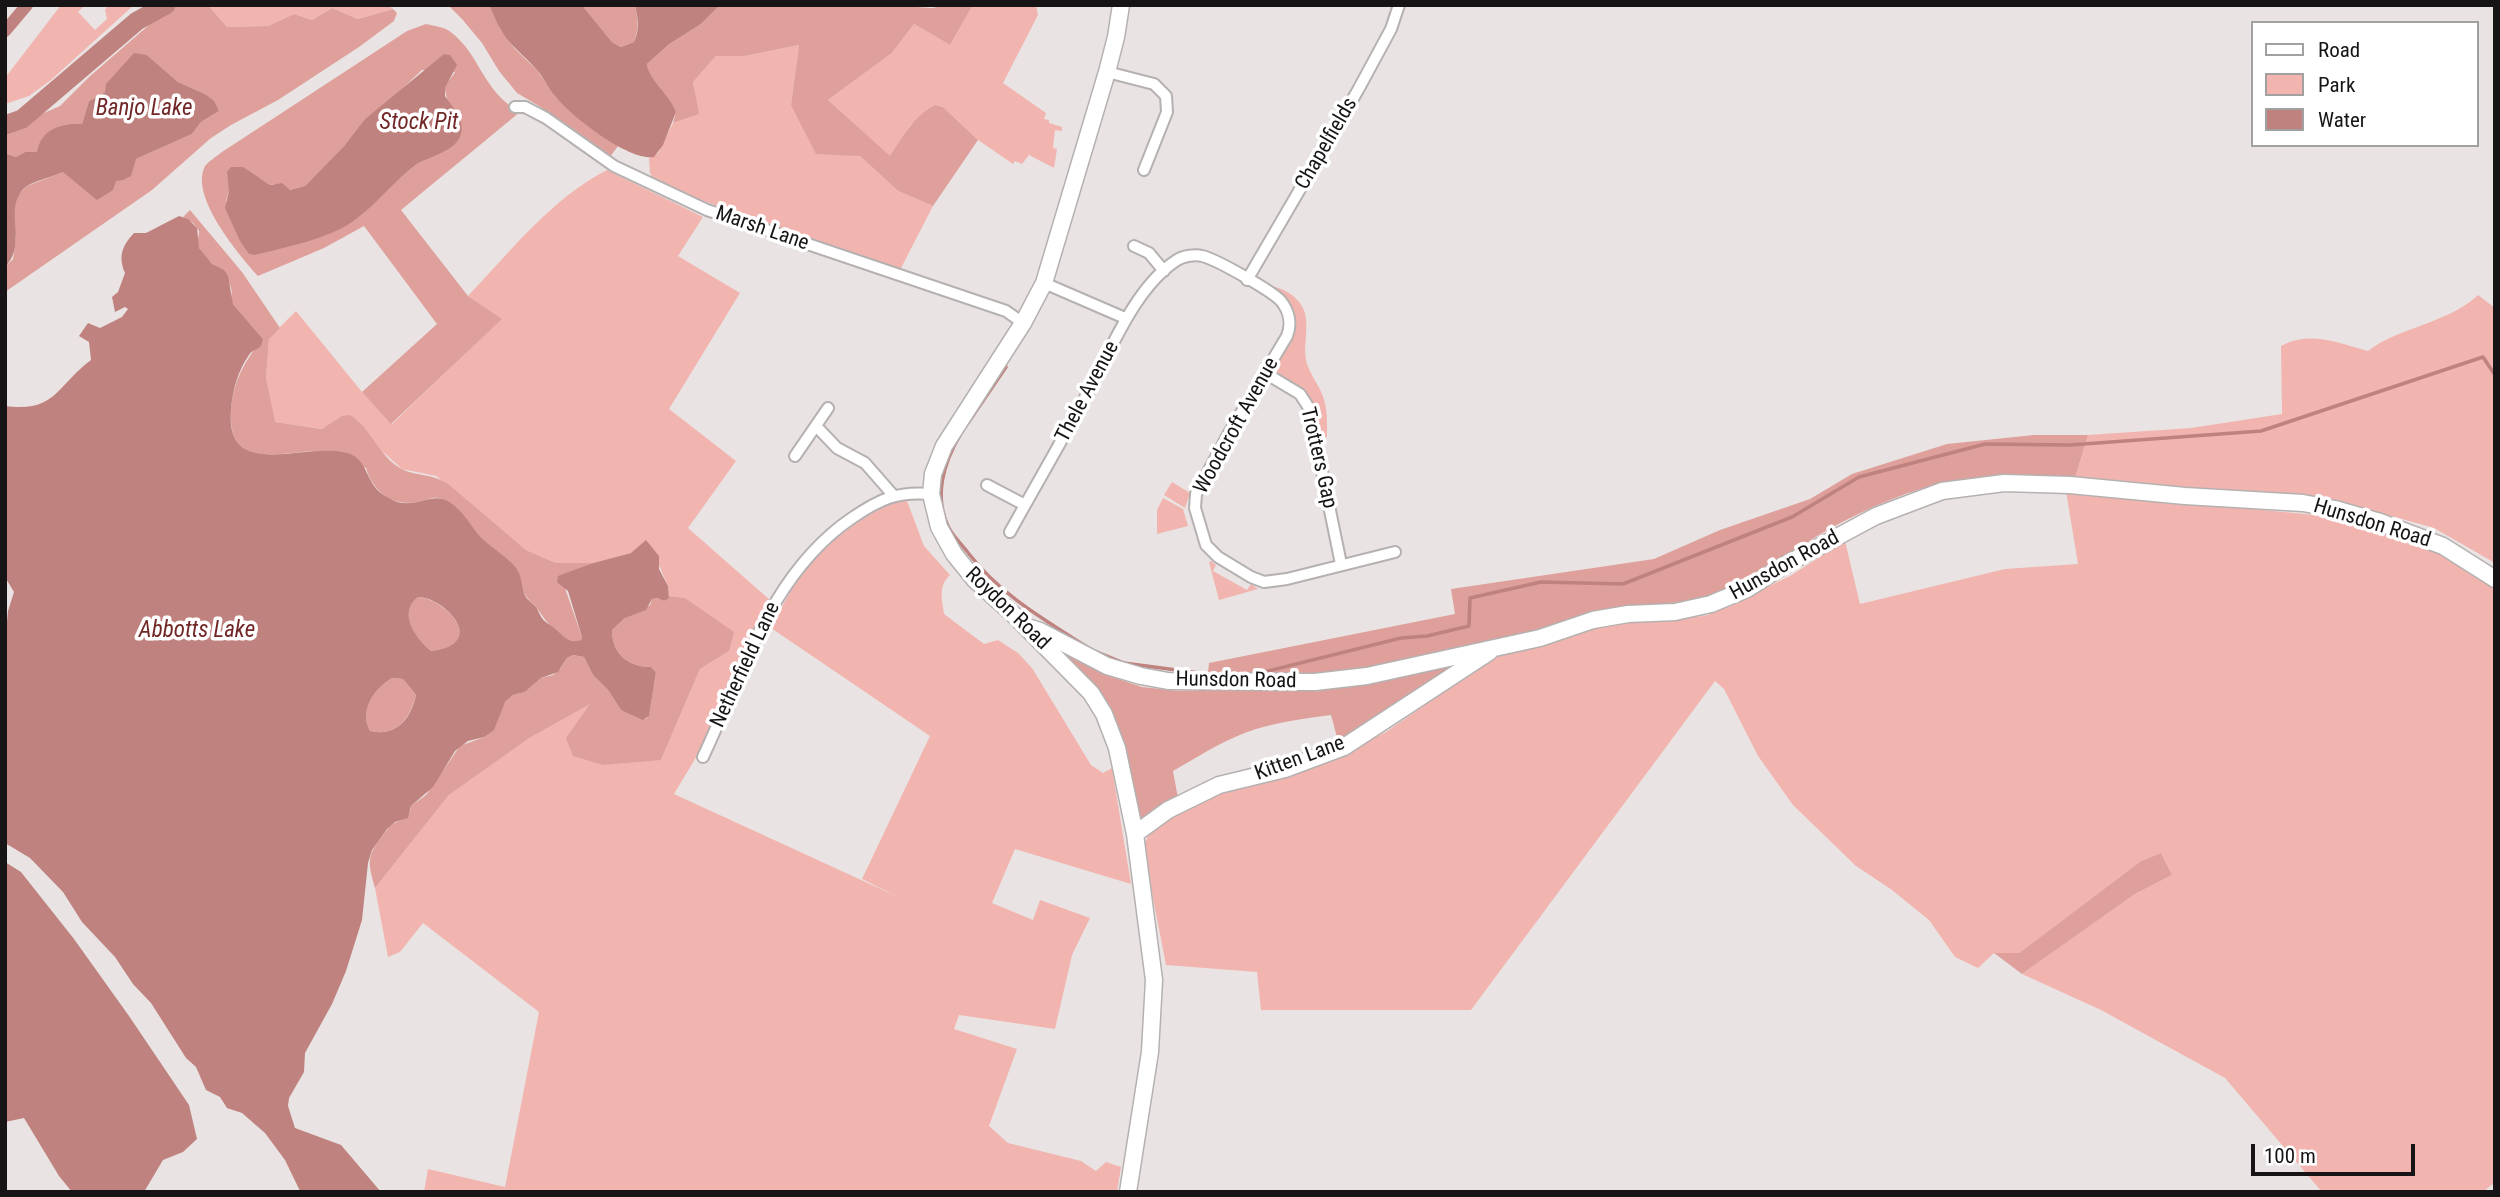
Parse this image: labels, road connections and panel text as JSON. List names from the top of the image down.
{
  "streets": {
    "main road": ["Hunsdon Road", "Roydon Road", "Kitten Lane"],
    "street": [
      "Chapelfields",
      "Marsh Lane",
      "Thele Avenue",
      "Woodcroft Avenue",
      "Trotters Gap",
      "Netherfield Lane"
    ]
  },
  "crossings": [
    ["Chapelfields", "Woodcroft Avenue"],
    ["Marsh Lane", "Roydon Road"],
    ["Thele Avenue", "Woodcroft Avenue"],
    ["Thele Avenue", "Roydon Road"],
    ["Woodcroft Avenue", "Trotters Gap"],
    ["Hunsdon Road", "Roydon Road"],
    ["Hunsdon Road", "Kitten Lane"],
    ["Roydon Road", "Netherfield Lane"],
    ["Roydon Road", "Kitten Lane"]
  ],
  "water": ["Banjo Lake", "Stock Pit", "Abbotts Lake"],
  "legend": ["Road", "Park", "Water"],
  "scale_bar": "100 m"
}
